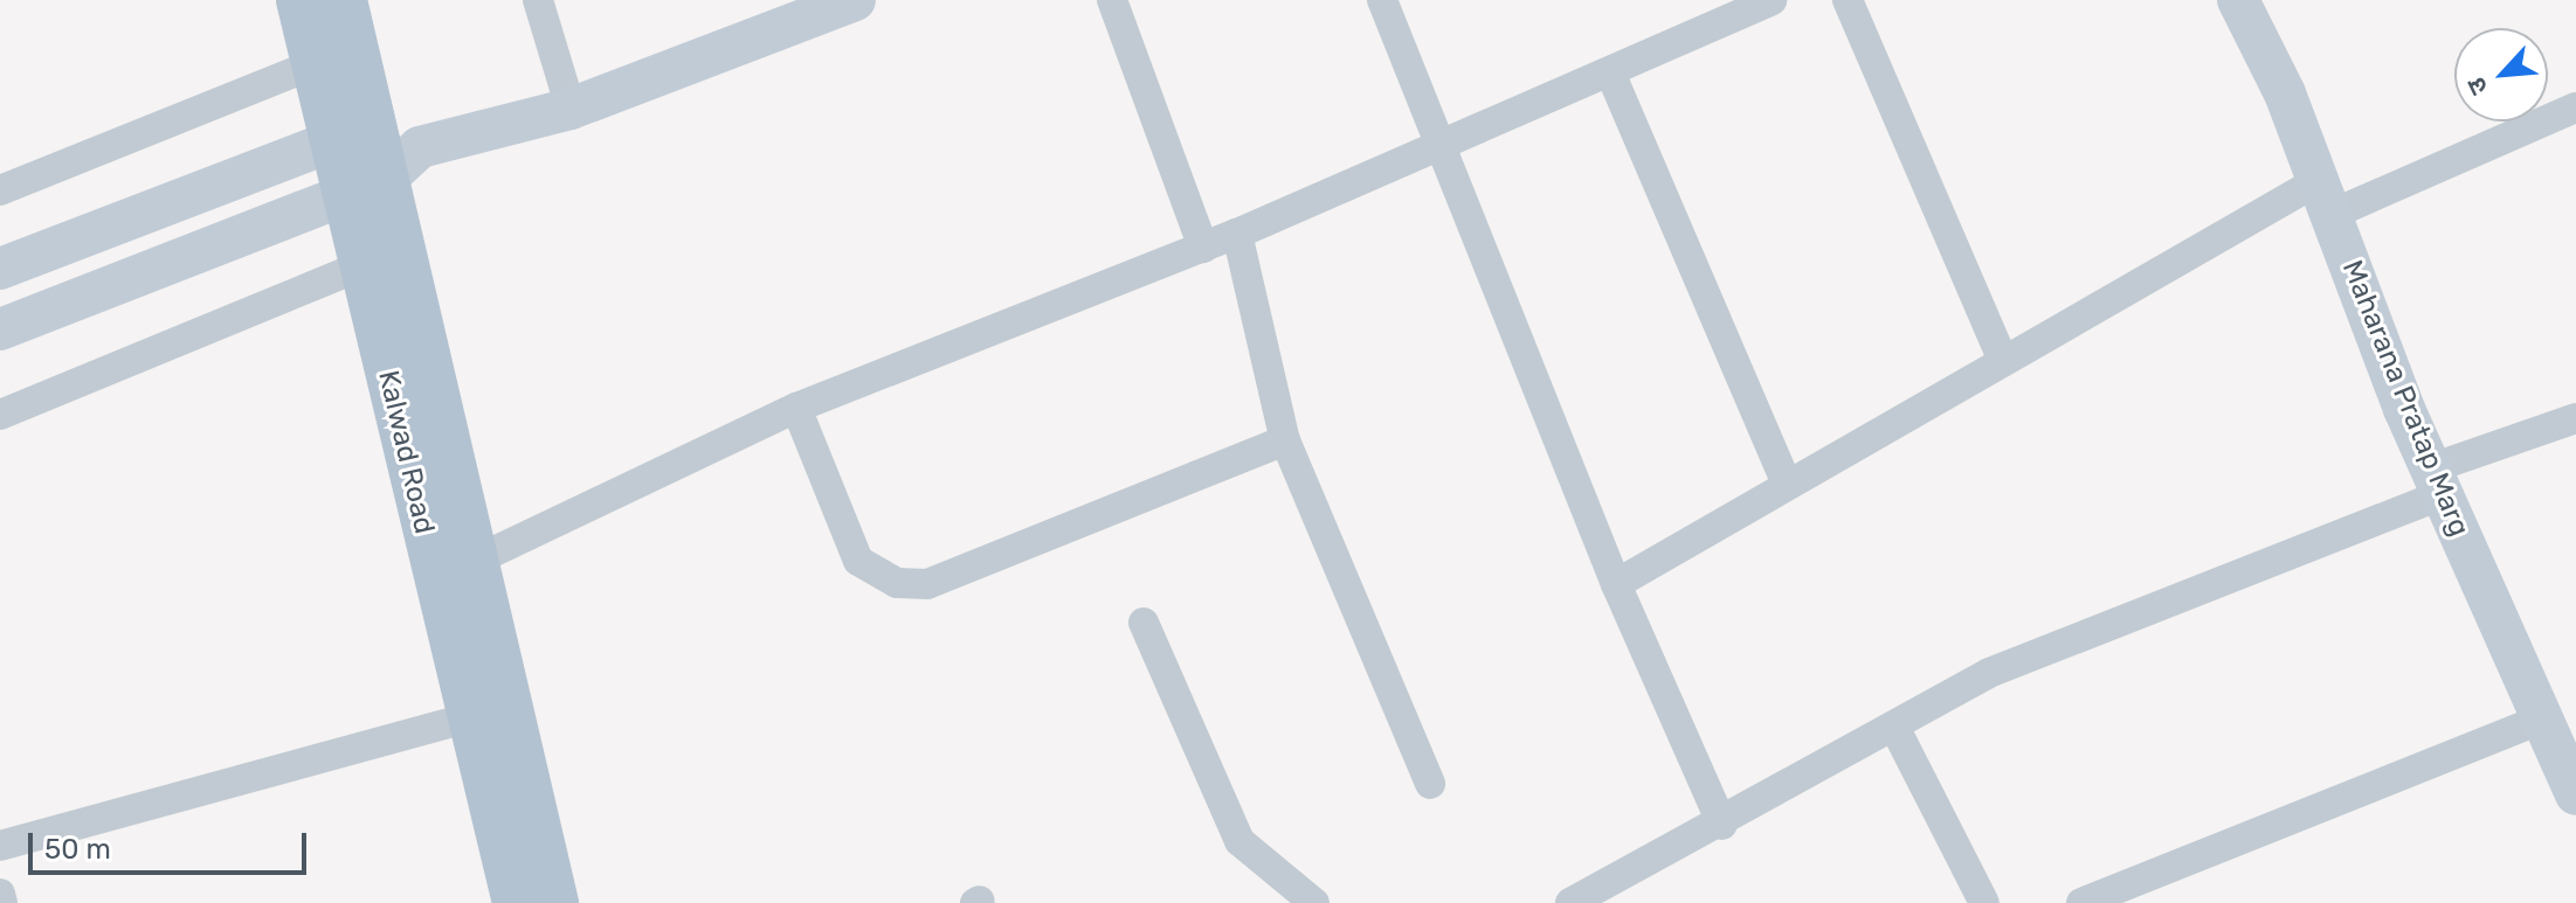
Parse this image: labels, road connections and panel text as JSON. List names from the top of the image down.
{
  "streets": {
    "main road": ["Kalwad Road"],
    "street": ["Maharana Pratap Marg"]
  },
  "scale_bar": "50 m",
  "north": "bottom left"
}
